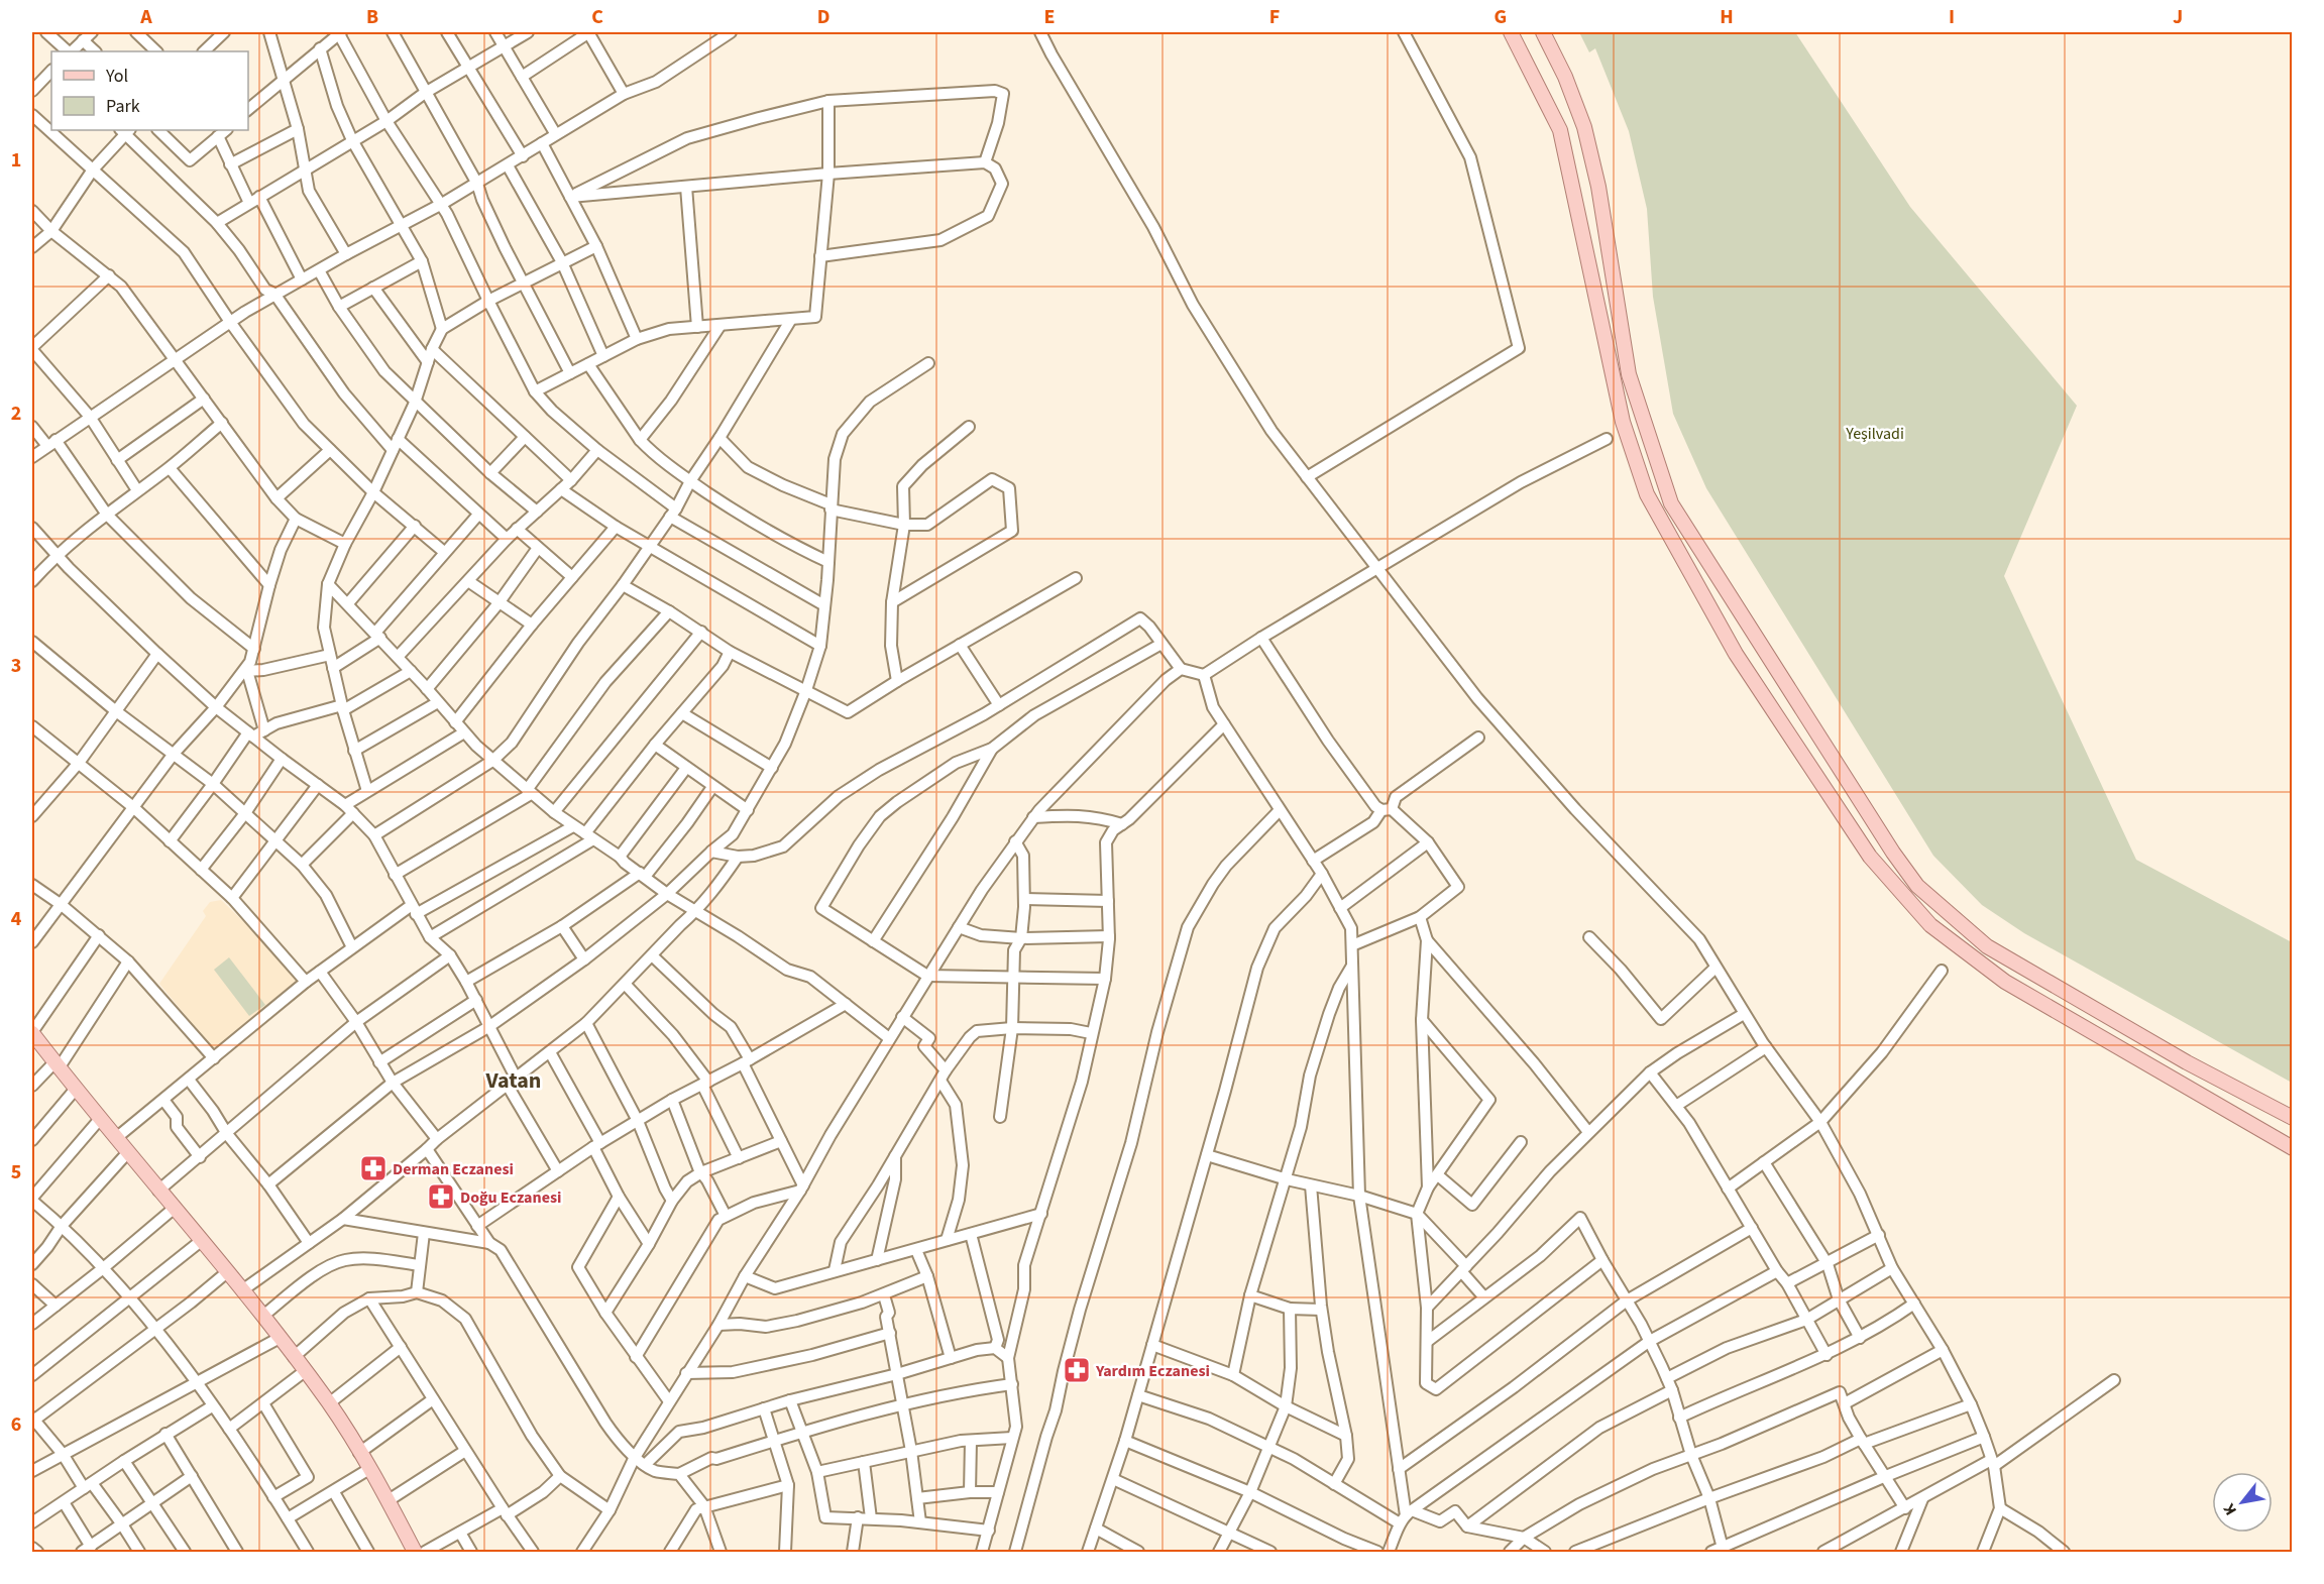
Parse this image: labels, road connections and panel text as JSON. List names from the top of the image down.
{
  "districts": ["Vatan"],
  "parks": ["Yeşilvadi"],
  "places": {
    "pharmacy": ["Derman Eczanesi", "Doğu Eczanesi", "Yardım Eczanesi"]
  },
  "legend": ["Yol", "Park"],
  "north": "bottom left",
  "grid": {
    "columns": [
      "A",
      "B",
      "C",
      "D",
      "E",
      "F",
      "G",
      "H",
      "I",
      "J"
    ],
    "rows": [
      "1",
      "2",
      "3",
      "4",
      "5",
      "6"
    ]
  }
}
